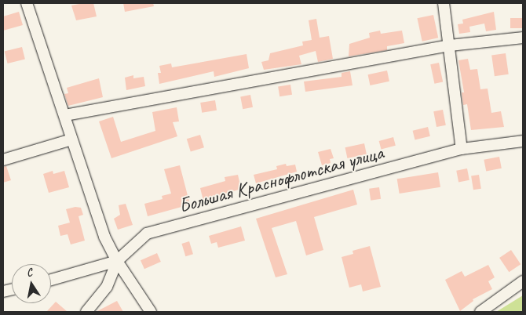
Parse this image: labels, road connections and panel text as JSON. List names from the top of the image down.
{
  "streets": {
    "street": ["Большая Краснофлотская улица"]
  },
  "north": "top"
}
